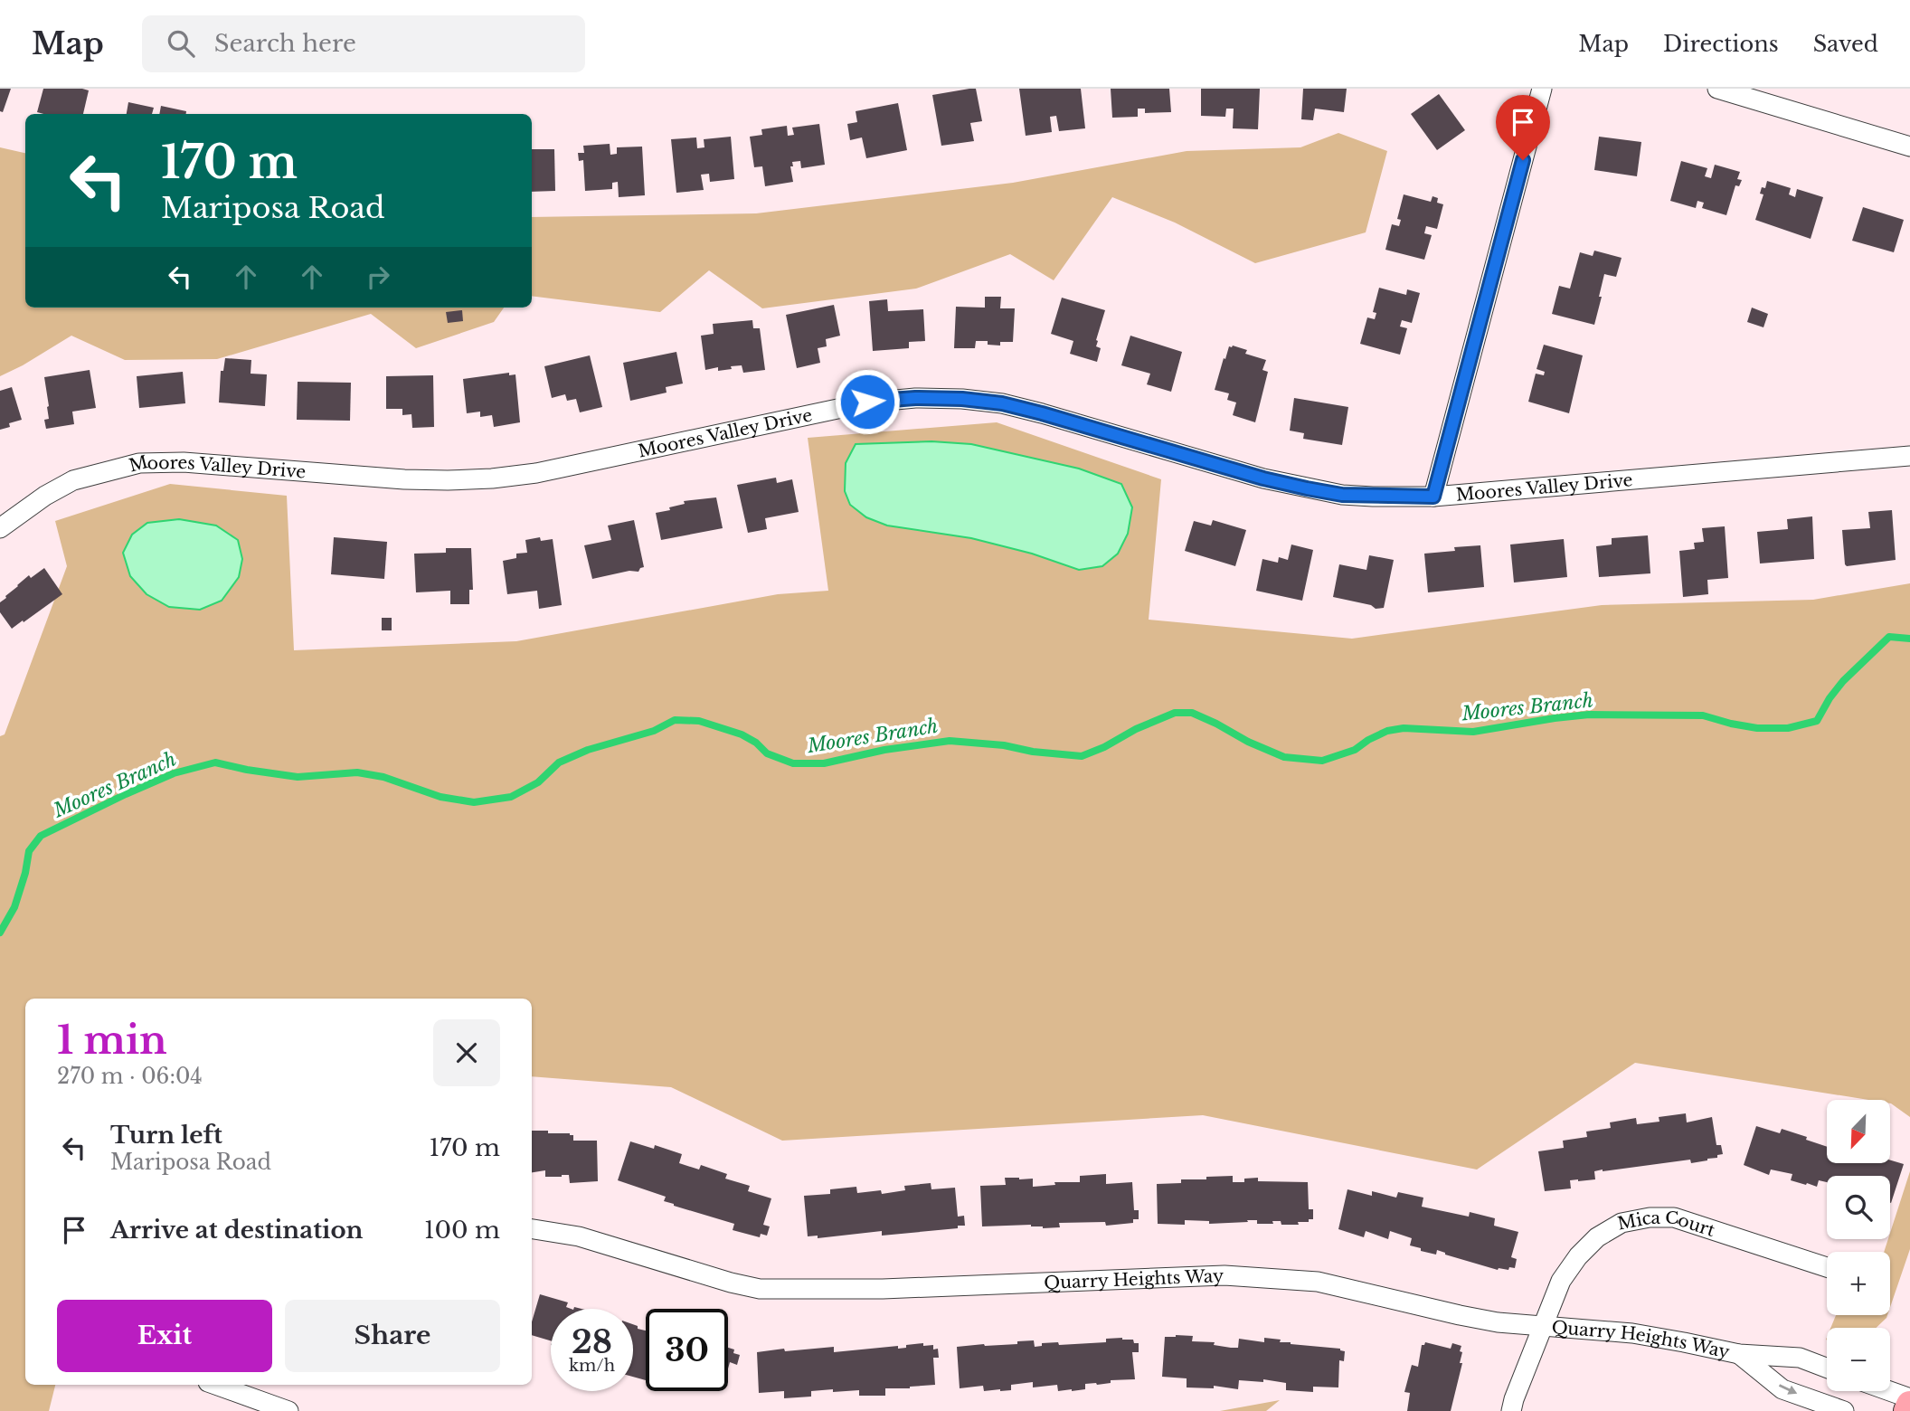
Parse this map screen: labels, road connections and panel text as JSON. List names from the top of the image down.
{
  "streets": {
    "street": ["Moores Valley Drive", "Mica Court", "Quarry Heights Way"]
  },
  "crossings": [
    ["Mica Court", "Quarry Heights Way"]
  ],
  "water": ["Moores Branch"],
  "north": "bottom left",
  "page": {
    "header": "Map",
    "search": "Search here",
    "nav": ["Map", "Directions", "Saved"],
    "turn": ["170 m", "Mariposa Road"],
    "heading": ["1 min", "270 m · 06:04"],
    "map_buttons": ["+", "−"],
    "list": [
      {
        "name": "Turn left",
        "note": "Mariposa Road",
        "value": "170 m"
      },
      {
        "name": "Arrive at destination",
        "value": "100 m"
      }
    ],
    "buttons": ["Exit", "Share"],
    "speed": "28 km/h",
    "limit": "30"
  }
}
